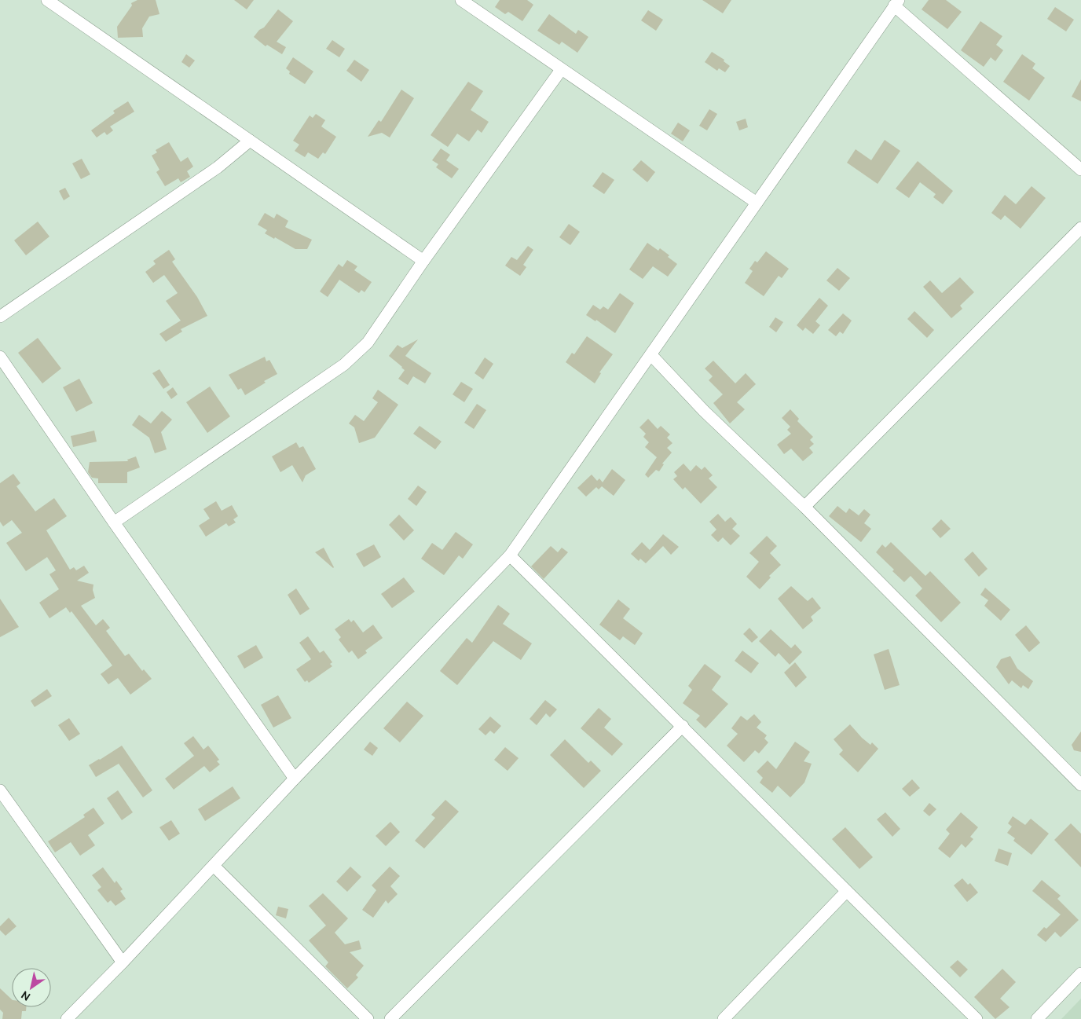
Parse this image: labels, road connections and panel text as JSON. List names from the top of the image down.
{
  "north": "bottom left"
}
